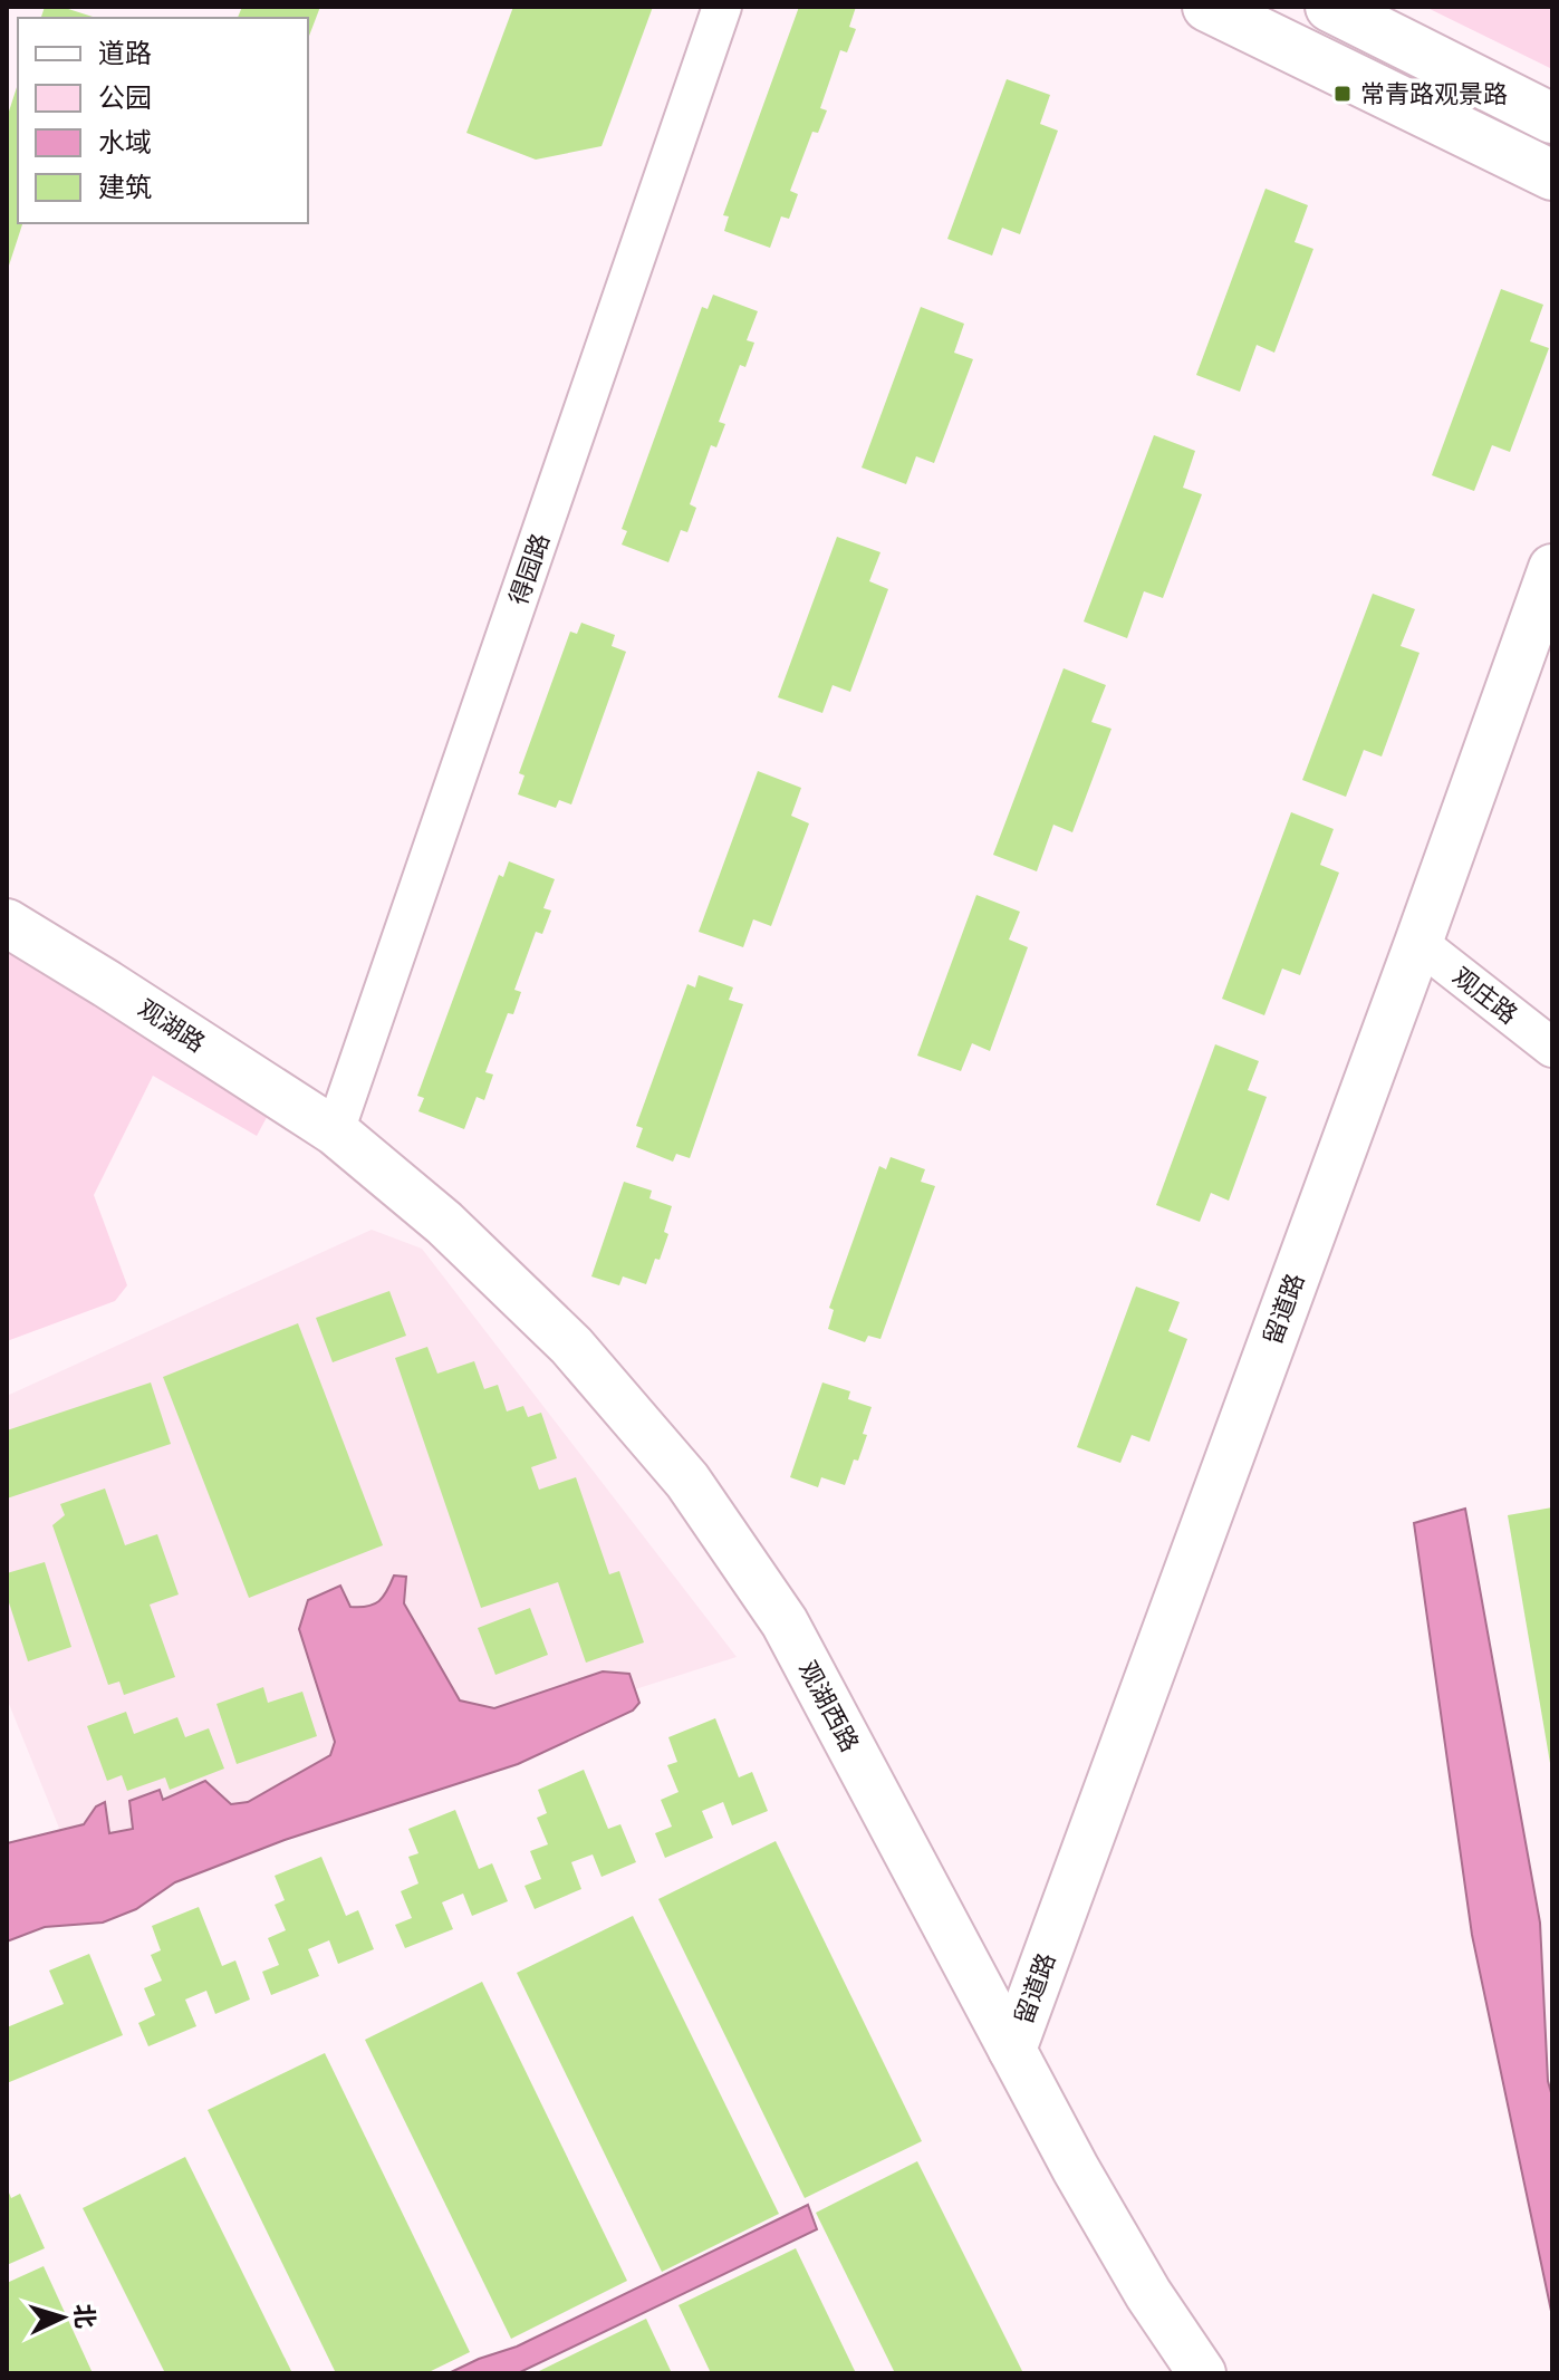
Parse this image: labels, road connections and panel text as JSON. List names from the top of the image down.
{
  "streets": {
    "street": [
      "得园路",
      "观庄路",
      "观湖路",
      "留道路",
      "观湖西路"
    ]
  },
  "crossings": [
    ["得园路", "观湖路"],
    ["得园路", "观湖西路"],
    ["观庄路", "留道路"],
    ["观湖路", "观湖西路"],
    ["留道路", "观湖西路"]
  ],
  "places": {
    "transit": ["常青路观景路"]
  },
  "legend": [
    "道路",
    "公园",
    "水域",
    "建筑"
  ],
  "north": "right"
}
